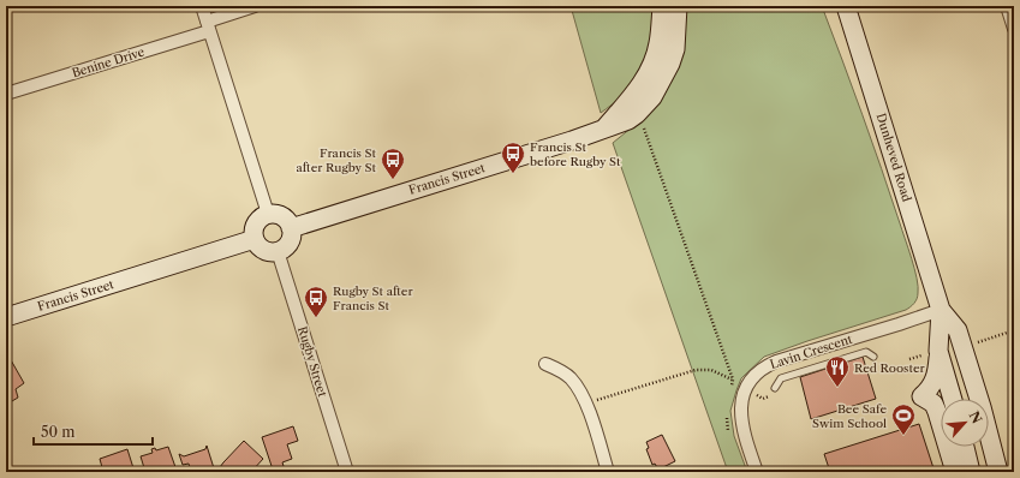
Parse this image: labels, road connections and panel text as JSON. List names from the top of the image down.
{
  "streets": {
    "street": [
      "Benine Drive",
      "Dunheved Road",
      "Francis Street",
      "Lavin Crescent",
      "Rugby Street"
    ]
  },
  "crossings": [
    ["Dunheved Road", "Lavin Crescent"],
    ["Francis Street", "Rugby Street"]
  ],
  "places": {
    "bus stop": ["Francis St before Rugby St", "Francis St after Rugby St", "Rugby St after Francis St"],
    "restaurant": ["Red Rooster"],
    "sports": ["Bee Safe Swim School"]
  },
  "scale_bar": "50 m",
  "north": "top right"
}
